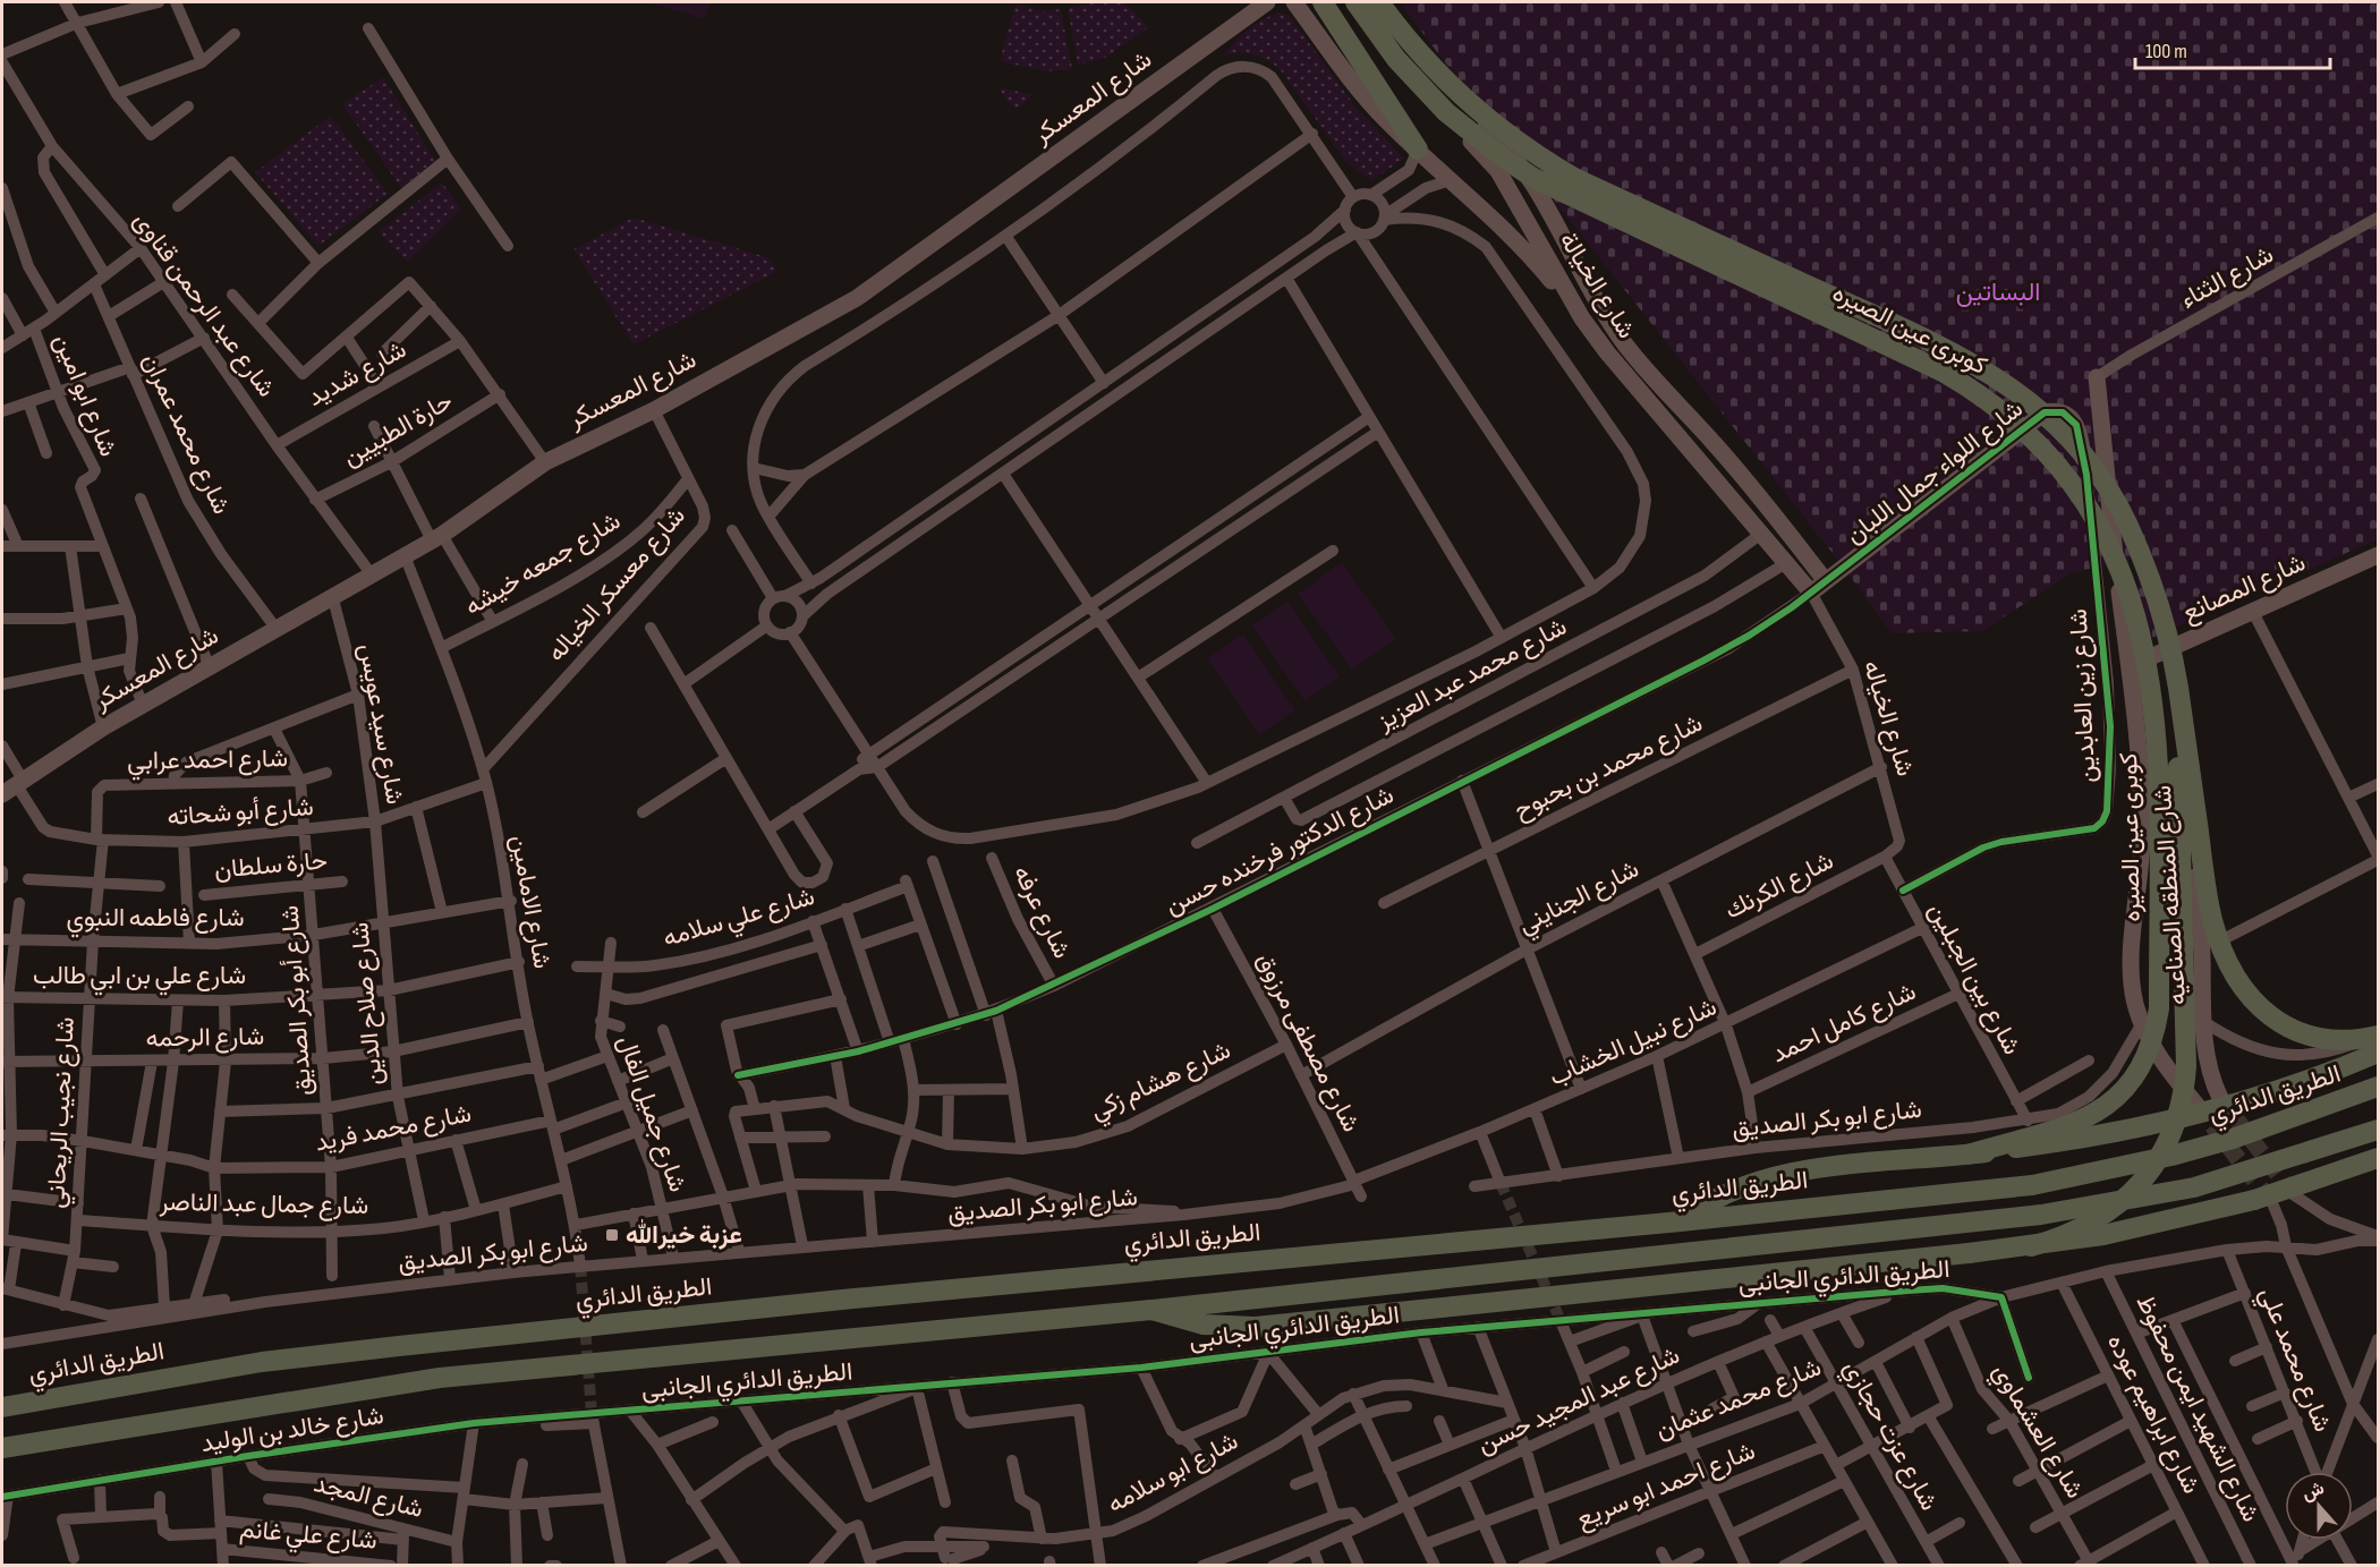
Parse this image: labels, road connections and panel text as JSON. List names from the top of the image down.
{
  "streets": {
    "highway": ["كوبرى عين الصيره", "الطريق الدائري"],
    "street": [
      "شارع المعسكر",
      "شارع الثناء",
      "شارع الخيالة",
      "شارع عبد الرحمن قناوى",
      "شارع شديد",
      "شارع ابو امين",
      "حارة الطبيين",
      "شارع محمد عمران",
      "شارع اللواء جمال اللبان",
      "شارع جمعه خيشه",
      "شارع معسكر الخياله",
      "شارع المصانع",
      "شارع محمد عبد العزيز",
      "شارع زين العابدين",
      "شارع الخياله",
      "شارع سيد عويس",
      "شارع احمد عرابي",
      "شارع محمد بن بحبوح",
      "شارع أبو شحاته",
      "شارع الدكتور فرخنده حسن",
      "حارة سلطان",
      "شارع الكرنك",
      "شارع المنطقه الصناعيه",
      "شارع الجنايني",
      "شارع الامامين",
      "شارع عرفه",
      "شارع فاطمه النبوي",
      "شارع علي سلامه",
      "شارع علي بن ابي طالب",
      "شارع بين الجبلين",
      "شارع أبو بكر الصديق",
      "شارع صلاح الدين",
      "شارع كامل احمد",
      "شارع الرحمه",
      "شارع مصطفى مرزوق",
      "شارع نبيل الخشاب",
      "شارع هشام زكي",
      "شارع نجيب الريحاني",
      "شارع جميل الفال",
      "شارع ابو بكر الصديق",
      "شارع محمد فريد",
      "شارع جمال عبد الناصر",
      "الطريق الدائري الجانبى",
      "شارع محمد علي",
      "شارع محمد عثمان",
      "شارع عبد المجيد حسن",
      "شارع الشهيد ايمن محفوظ",
      "شارع ابراهيم عوده",
      "شارع خالد بن الوليد",
      "شارع العشماوي",
      "شارع عزت حجازي",
      "شارع ابو سلامه",
      "شارع احمد ابو سريع",
      "شارع المجد",
      "شارع علي غانم"
    ]
  },
  "crossings": [
    ["شارع المعسكر", "شارع عبد الرحمن قناوى"],
    ["شارع المعسكر", "شارع ابو امين"],
    ["شارع المعسكر", "شارع محمد عمران"],
    ["شارع المعسكر", "شارع معسكر الخياله"],
    ["شارع المعسكر", "شارع سيد عويس"],
    ["شارع المعسكر", "شارع أبو شحاته"],
    ["شارع المعسكر", "شارع الامامين"],
    ["شارع الثناء", "شارع المنطقه الصناعيه"],
    ["شارع الخيالة", "شارع اللواء جمال اللبان"],
    ["شارع الخيالة", "شارع محمد عبد العزيز"],
    ["شارع الخيالة", "شارع الخياله"],
    ["شارع الخيالة", "شارع الدكتور فرخنده حسن"],
    ["شارع عبد الرحمن قناوى", "شارع شديد"],
    ["شارع عبد الرحمن قناوى", "حارة الطبيين"],
    ["شارع اللواء جمال اللبان", "شارع زين العابدين"],
    ["شارع اللواء جمال اللبان", "شارع الخياله"],
    ["شارع اللواء جمال اللبان", "شارع الدكتور فرخنده حسن"],
    ["شارع جمعه خيشه", "شارع معسكر الخياله"],
    ["شارع جمعه خيشه", "شارع الامامين"],
    ["شارع معسكر الخياله", "شارع أبو شحاته"],
    ["شارع معسكر الخياله", "شارع الامامين"],
    ["شارع المصانع", "شارع المنطقه الصناعيه"],
    ["شارع زين العابدين", "شارع بين الجبلين"],
    ["شارع الخياله", "شارع محمد بن بحبوح"],
    ["شارع الخياله", "شارع الدكتور فرخنده حسن"],
    ["شارع الخياله", "شارع الكرنك"],
    ["شارع الخياله", "شارع الجنايني"],
    ["شارع الخياله", "شارع بين الجبلين"],
    ["شارع سيد عويس", "شارع أبو شحاته"],
    ["شارع سيد عويس", "شارع صلاح الدين"],
    ["شارع احمد عرابي", "شارع أبو شحاته"],
    ["شارع احمد عرابي", "شارع أبو بكر الصديق"],
    ["شارع احمد عرابي", "شارع نجيب الريحاني"],
    ["شارع أبو شحاته", "شارع الامامين"],
    ["شارع أبو شحاته", "شارع أبو بكر الصديق"],
    ["شارع أبو شحاته", "شارع صلاح الدين"],
    ["شارع أبو شحاته", "شارع نجيب الريحاني"],
    ["شارع الدكتور فرخنده حسن", "شارع عرفه"],
    ["شارع الدكتور فرخنده حسن", "شارع مصطفى مرزوق"],
    ["حارة سلطان", "شارع أبو بكر الصديق"],
    ["شارع الكرنك", "شارع بين الجبلين"],
    ["شارع المنطقه الصناعيه", "شارع ابو بكر الصديق"],
    ["شارع الجنايني", "شارع مصطفى مرزوق"],
    ["شارع الامامين", "شارع فاطمه النبوي"],
    ["شارع الامامين", "شارع علي بن ابي طالب"],
    ["شارع الامامين", "شارع الرحمه"],
    ["شارع الامامين", "شارع ابو بكر الصديق"],
    ["شارع الامامين", "شارع محمد فريد"],
    ["شارع الامامين", "شارع جمال عبد الناصر"],
    ["شارع فاطمه النبوي", "شارع أبو بكر الصديق"],
    ["شارع فاطمه النبوي", "شارع صلاح الدين"],
    ["شارع فاطمه النبوي", "شارع نجيب الريحاني"],
    ["شارع علي سلامه", "شارع جميل الفال"],
    ["شارع علي بن ابي طالب", "شارع أبو بكر الصديق"],
    ["شارع علي بن ابي طالب", "شارع صلاح الدين"],
    ["شارع علي بن ابي طالب", "شارع نجيب الريحاني"],
    ["شارع بين الجبلين", "شارع كامل احمد"],
    ["شارع بين الجبلين", "شارع نبيل الخشاب"],
    ["شارع بين الجبلين", "شارع ابو بكر الصديق"],
    ["شارع أبو بكر الصديق", "شارع الرحمه"],
    ["شارع أبو بكر الصديق", "شارع محمد فريد"],
    ["شارع أبو بكر الصديق", "شارع جمال عبد الناصر"],
    ["شارع صلاح الدين", "شارع الرحمه"],
    ["شارع صلاح الدين", "شارع محمد فريد"],
    ["شارع صلاح الدين", "شارع جمال عبد الناصر"],
    ["شارع الرحمه", "شارع نجيب الريحاني"],
    ["شارع مصطفى مرزوق", "شارع نبيل الخشاب"],
    ["شارع مصطفى مرزوق", "شارع هشام زكي"],
    ["شارع مصطفى مرزوق", "شارع ابو بكر الصديق"],
    ["شارع نبيل الخشاب", "شارع ابو بكر الصديق"],
    ["شارع نجيب الريحاني", "شارع محمد فريد"],
    ["شارع نجيب الريحاني", "شارع جمال عبد الناصر"],
    ["شارع جميل الفال", "شارع ابو بكر الصديق"],
    ["شارع جميل الفال", "شارع محمد فريد"],
    ["الطريق الدائري الجانبى", "شارع محمد عثمان"],
    ["الطريق الدائري الجانبى", "شارع عبد المجيد حسن"],
    ["الطريق الدائري الجانبى", "شارع خالد بن الوليد"],
    ["شارع محمد عثمان", "شارع ابراهيم عوده"],
    ["شارع محمد عثمان", "شارع العشماوي"],
    ["شارع محمد عثمان", "شارع عزت حجازي"],
    ["شارع عبد المجيد حسن", "شارع عزت حجازي"]
  ],
  "parks": ["البساتين"],
  "places": {
    "transit": ["عزبة خيرالله"]
  },
  "scale_bar": "100 m",
  "north": "top"
}
